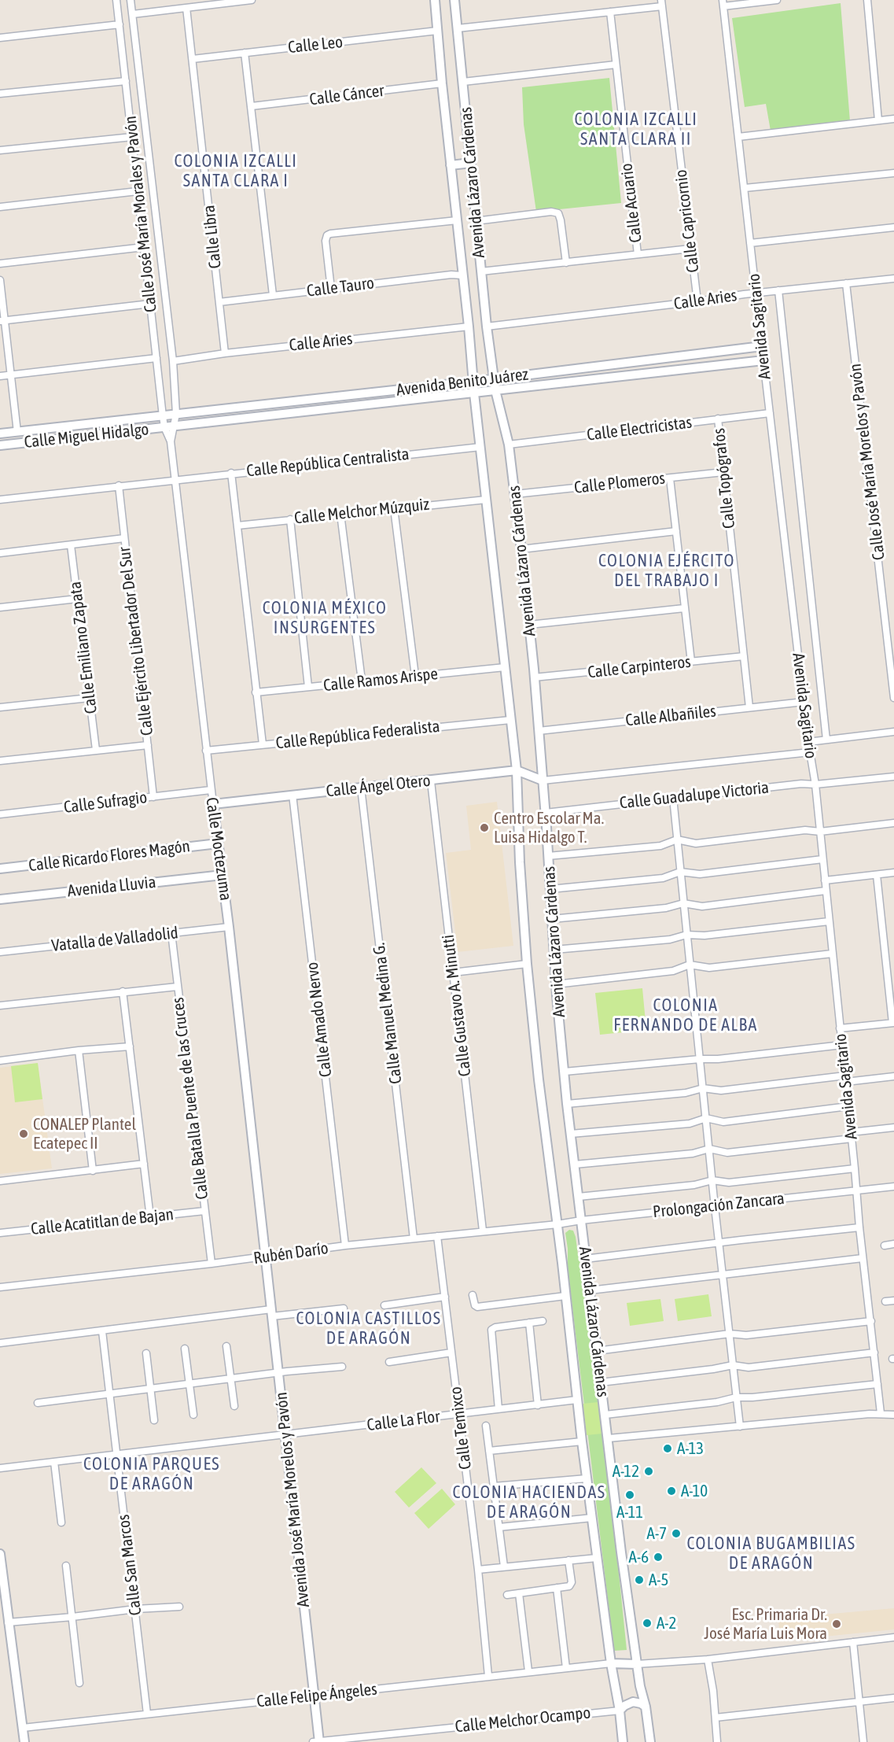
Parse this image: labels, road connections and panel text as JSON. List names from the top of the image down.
{
  "streets": {
    "street": [
      "Calle Leo",
      "Calle Cáncer",
      "Avenida Lázaro Cárdenas",
      "Calle Acuario",
      "Calle José María Morales y Pavón",
      "Calle Capricornio",
      "Calle Libra",
      "Calle Tauro",
      "Calle Aries",
      "Avenida Sagitario",
      "Avenida Benito Juárez",
      "Calle Electricistas",
      "Calle Miguel Hidalgo",
      "Calle José María Morelos y Pavón",
      "Calle República Centralista",
      "Calle Topógrafos",
      "Calle Plomeros",
      "Calle Melchor Múzquiz",
      "Calle Ejército Libertador Del Sur",
      "Calle Emiliano Zapata",
      "Calle Carpinteros",
      "Calle Ramos Arispe",
      "Calle Albañiles",
      "Calle República Federalista",
      "Calle Ángel Otero",
      "Calle Guadalupe Victoria",
      "Calle Sufragio",
      "Calle Moctezuma",
      "Calle Ricardo Flores Magón",
      "Avenida Lluvia",
      "Vatalla de Valladolid",
      "Calle Gustavo A. Minutti",
      "Calle Manuel Medina G.",
      "Calle Amado Nervo",
      "Calle Batalla Puente de las Cruces",
      "Prolongación Zancara",
      "Calle Acatitlan de Bajan",
      "Rubén Darío",
      "Calle La Flor",
      "Calle Temixco",
      "Avenida José María Morelos y Pavón",
      "Calle San Marcos",
      "Calle Felipe Ángeles",
      "Calle Melchor Ocampo"
    ]
  },
  "crossings": [
    ["Calle Leo", "Avenida Lázaro Cárdenas"],
    ["Calle Leo", "Calle Libra"],
    ["Calle Cáncer", "Avenida Lázaro Cárdenas"],
    ["Avenida Lázaro Cárdenas", "Calle Tauro"],
    ["Avenida Lázaro Cárdenas", "Calle Aries"],
    ["Avenida Lázaro Cárdenas", "Avenida Benito Juárez"],
    ["Avenida Lázaro Cárdenas", "Calle Electricistas"],
    ["Avenida Lázaro Cárdenas", "Calle República Centralista"],
    ["Avenida Lázaro Cárdenas", "Calle Plomeros"],
    ["Avenida Lázaro Cárdenas", "Calle Melchor Múzquiz"],
    ["Avenida Lázaro Cárdenas", "Calle Carpinteros"],
    ["Avenida Lázaro Cárdenas", "Calle Ramos Arispe"],
    ["Avenida Lázaro Cárdenas", "Calle Albañiles"],
    ["Avenida Lázaro Cárdenas", "Calle República Federalista"],
    ["Avenida Lázaro Cárdenas", "Calle Ángel Otero"],
    ["Avenida Lázaro Cárdenas", "Calle Guadalupe Victoria"],
    ["Avenida Lázaro Cárdenas", "Prolongación Zancara"],
    ["Avenida Lázaro Cárdenas", "Rubén Darío"],
    ["Avenida Lázaro Cárdenas", "Calle La Flor"],
    ["Avenida Lázaro Cárdenas", "Calle Felipe Ángeles"],
    ["Avenida Lázaro Cárdenas", "Calle Melchor Ocampo"],
    ["Calle José María Morales y Pavón", "Calle Aries"],
    ["Calle José María Morales y Pavón", "Avenida Benito Juárez"],
    ["Calle José María Morales y Pavón", "Calle Miguel Hidalgo"],
    ["Calle José María Morales y Pavón", "Calle Moctezuma"],
    ["Calle Capricornio", "Calle Aries"],
    ["Calle Libra", "Calle Tauro"],
    ["Calle Libra", "Calle Aries"],
    ["Calle Aries", "Avenida Sagitario"],
    ["Calle Aries", "Calle José María Morelos y Pavón"],
    ["Avenida Sagitario", "Avenida Benito Juárez"],
    ["Avenida Sagitario", "Calle Electricistas"],
    ["Avenida Sagitario", "Calle Albañiles"],
    ["Avenida Sagitario", "Calle Guadalupe Victoria"],
    ["Avenida Sagitario", "Prolongación Zancara"],
    ["Avenida Benito Juárez", "Calle Miguel Hidalgo"],
    ["Avenida Benito Juárez", "Calle Moctezuma"],
    ["Calle Electricistas", "Calle Topógrafos"],
    ["Calle Miguel Hidalgo", "Calle Moctezuma"],
    ["Calle República Centralista", "Calle Ejército Libertador Del Sur"],
    ["Calle República Centralista", "Calle Moctezuma"],
    ["Calle Topógrafos", "Calle Plomeros"],
    ["Calle Topógrafos", "Calle Carpinteros"],
    ["Calle Topógrafos", "Calle Albañiles"],
    ["Calle Ejército Libertador Del Sur", "Calle Sufragio"],
    ["Calle República Federalista", "Calle Moctezuma"],
    ["Calle Ángel Otero", "Calle Guadalupe Victoria"],
    ["Calle Ángel Otero", "Calle Moctezuma"],
    ["Calle Ángel Otero", "Calle Gustavo A. Minutti"],
    ["Calle Ángel Otero", "Calle Manuel Medina G."],
    ["Calle Ángel Otero", "Calle Amado Nervo"],
    ["Calle Sufragio", "Calle Moctezuma"],
    ["Calle Moctezuma", "Calle Ricardo Flores Magón"],
    ["Calle Moctezuma", "Avenida Lluvia"],
    ["Calle Moctezuma", "Vatalla de Valladolid"],
    ["Calle Moctezuma", "Rubén Darío"],
    ["Calle Moctezuma", "Avenida José María Morelos y Pavón"],
    ["Vatalla de Valladolid", "Calle Batalla Puente de las Cruces"],
    ["Calle Gustavo A. Minutti", "Rubén Darío"],
    ["Calle Manuel Medina G.", "Rubén Darío"],
    ["Calle Amado Nervo", "Rubén Darío"],
    ["Calle Batalla Puente de las Cruces", "Calle Acatitlan de Bajan"],
    ["Calle Batalla Puente de las Cruces", "Rubén Darío"],
    ["Prolongación Zancara", "Rubén Darío"],
    ["Rubén Darío", "Calle Temixco"],
    ["Rubén Darío", "Avenida José María Morelos y Pavón"],
    ["Calle La Flor", "Calle Temixco"],
    ["Calle La Flor", "Avenida José María Morelos y Pavón"],
    ["Calle La Flor", "Calle San Marcos"],
    ["Calle Temixco", "Calle Felipe Ángeles"],
    ["Avenida José María Morelos y Pavón", "Calle Felipe Ángeles"],
    ["Avenida José María Morelos y Pavón", "Calle Melchor Ocampo"],
    ["Calle San Marcos", "Calle Felipe Ángeles"]
  ],
  "districts": [
    "COLONIA IZCALLI SANTA CLARA II",
    "COLONIA IZCALLI SANTA CLARA I",
    "COLONIA EJÉRCITO DEL TRABAJO I",
    "COLONIA MÉXICO INSURGENTES",
    "COLONIA FERNANDO DE ALBA",
    "COLONIA CASTILLOS DE ARAGÓN",
    "COLONIA PARQUES DE ARAGÓN",
    "COLONIA HACIENDAS DE ARAGÓN",
    "COLONIA BUGAMBILIAS DE ARAGÓN"
  ],
  "places": [
    "Centro Escolar Ma. Luisa Hidalgo T.",
    "CONALEP Plantel Ecatepec II",
    "A-13",
    "A-12",
    "A-10",
    "A-11",
    "A-7",
    "A-6",
    "A-5",
    "A-2",
    "Esc. Primaria Dr. José María Luis Mora"
  ]
}
